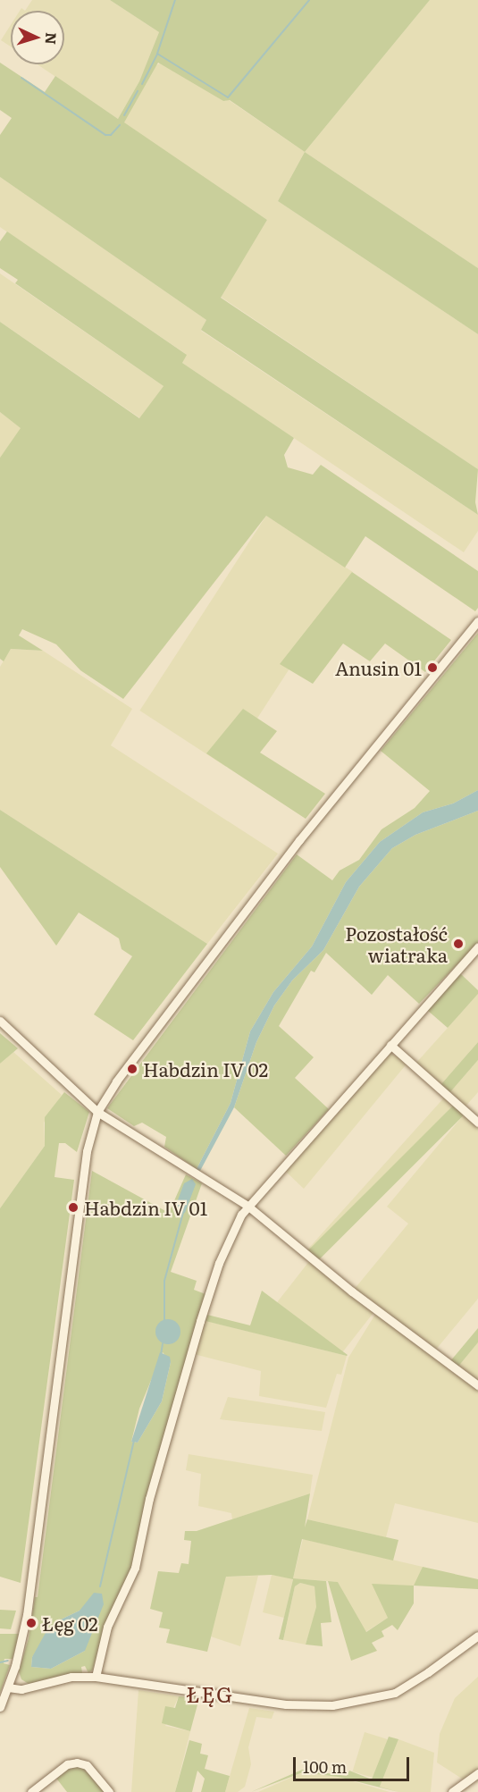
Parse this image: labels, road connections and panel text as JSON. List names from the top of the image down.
{
  "districts": ["ŁĘG"],
  "places": [
    "Anusin 01",
    "Pozostałość wiatraka",
    "Habdzin IV 02",
    "Habdzin IV 01",
    "Łęg 02"
  ],
  "scale_bar": "100 m",
  "north": "right"
}
